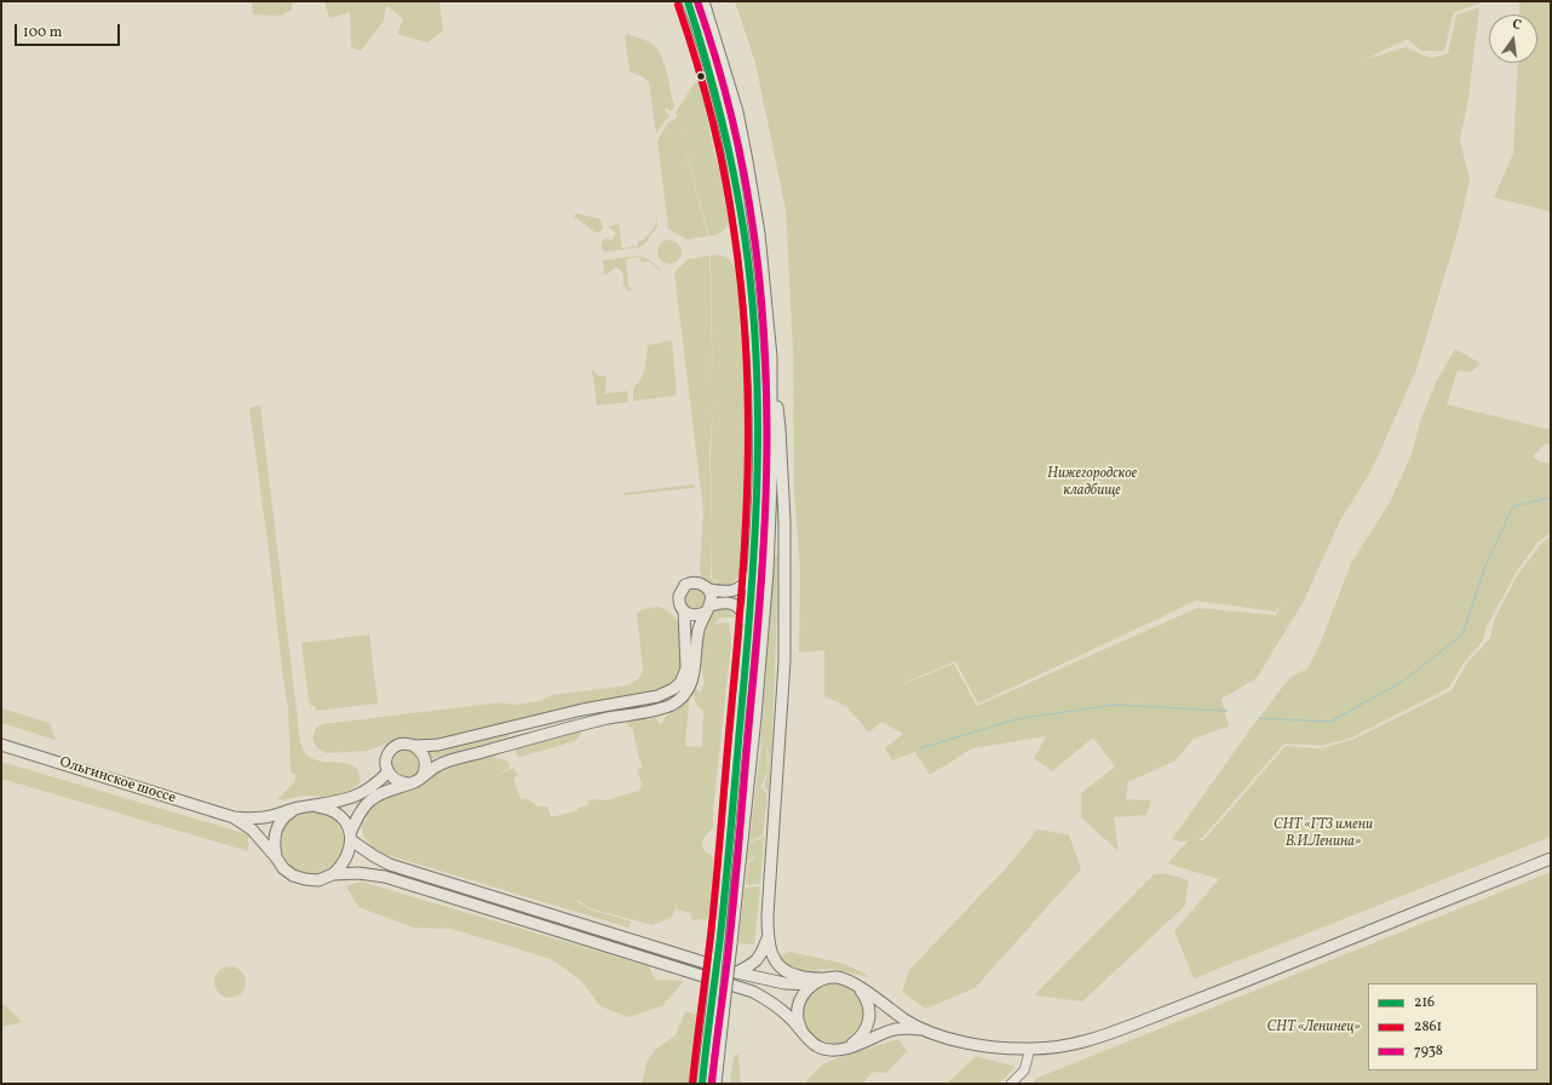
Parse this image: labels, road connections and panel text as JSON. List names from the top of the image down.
{
  "streets": {
    "main road": ["Ольгинское шоссе"]
  },
  "parks": ["Нижегородское кладбище", "СНТ «ГТЗ имени В.И.Ленина»", "СНТ «Ленинец»"],
  "lines": ["transit line 216", "transit line 7938", "transit line 2861"],
  "legend": ["216", "2861", "7938"],
  "scale_bar": "100 m",
  "north": "top"
}
